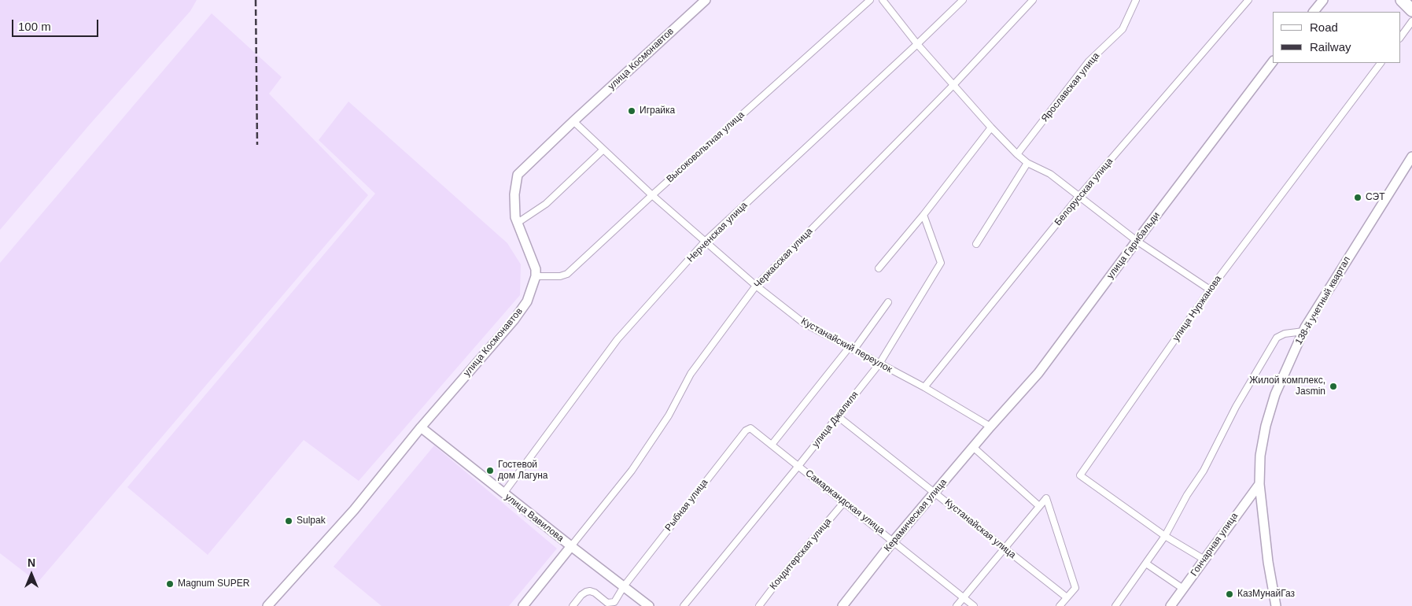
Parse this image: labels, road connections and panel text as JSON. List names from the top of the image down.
{
  "streets": {
    "street": [
      "улица Космонавтов",
      "Ярославская улица",
      "Высоковольтная улица",
      "Белорусская улица",
      "Нерченская улица",
      "улица Гарибальди",
      "Черкасская улица",
      "138-й учетный квартал",
      "улица Нуржанова",
      "Кустанайский переулок",
      "улица Джалиля",
      "Самаркандская улица",
      "Рыбная улица",
      "Керамическая улица",
      "улица Вавилова",
      "Кустанайская улица",
      "Гончарная улица",
      "Кондитерская улица"
    ]
  },
  "crossings": [
    ["улица Космонавтов", "Высоковольтная улица"],
    ["улица Космонавтов", "Кустанайский переулок"],
    ["улица Космонавтов", "улица Вавилова"],
    ["Высоковольтная улица", "Кустанайский переулок"],
    ["Белорусская улица", "Кустанайский переулок"],
    ["Нерченская улица", "Кустанайский переулок"],
    ["Нерченская улица", "улица Вавилова"],
    ["улица Гарибальди", "Кустанайский переулок"],
    ["улица Гарибальди", "Керамическая улица"],
    ["Черкасская улица", "Кустанайский переулок"],
    ["Черкасская улица", "улица Вавилова"],
    ["138-й учетный квартал", "Гончарная улица"],
    ["улица Нуржанова", "Гончарная улица"],
    ["Кустанайский переулок", "улица Джалиля"],
    ["Кустанайский переулок", "Керамическая улица"],
    ["улица Джалиля", "Самаркандская улица"],
    ["улица Джалиля", "Кустанайская улица"],
    ["Самаркандская улица", "Рыбная улица"],
    ["Самаркандская улица", "Керамическая улица"],
    ["Самаркандская улица", "Кондитерская улица"],
    ["Рыбная улица", "улица Вавилова"],
    ["Керамическая улица", "Кустанайская улица"]
  ],
  "places": [
    "Играйка",
    "СЭТ",
    "Жилой комплекс, Jasmin",
    "Гостевой дом Лагуна",
    "Sulpak",
    "Magnum SUPER",
    "КазМунайГаз"
  ],
  "legend": ["Road", "Railway"],
  "scale_bar": "100 m",
  "north": "top"
}
